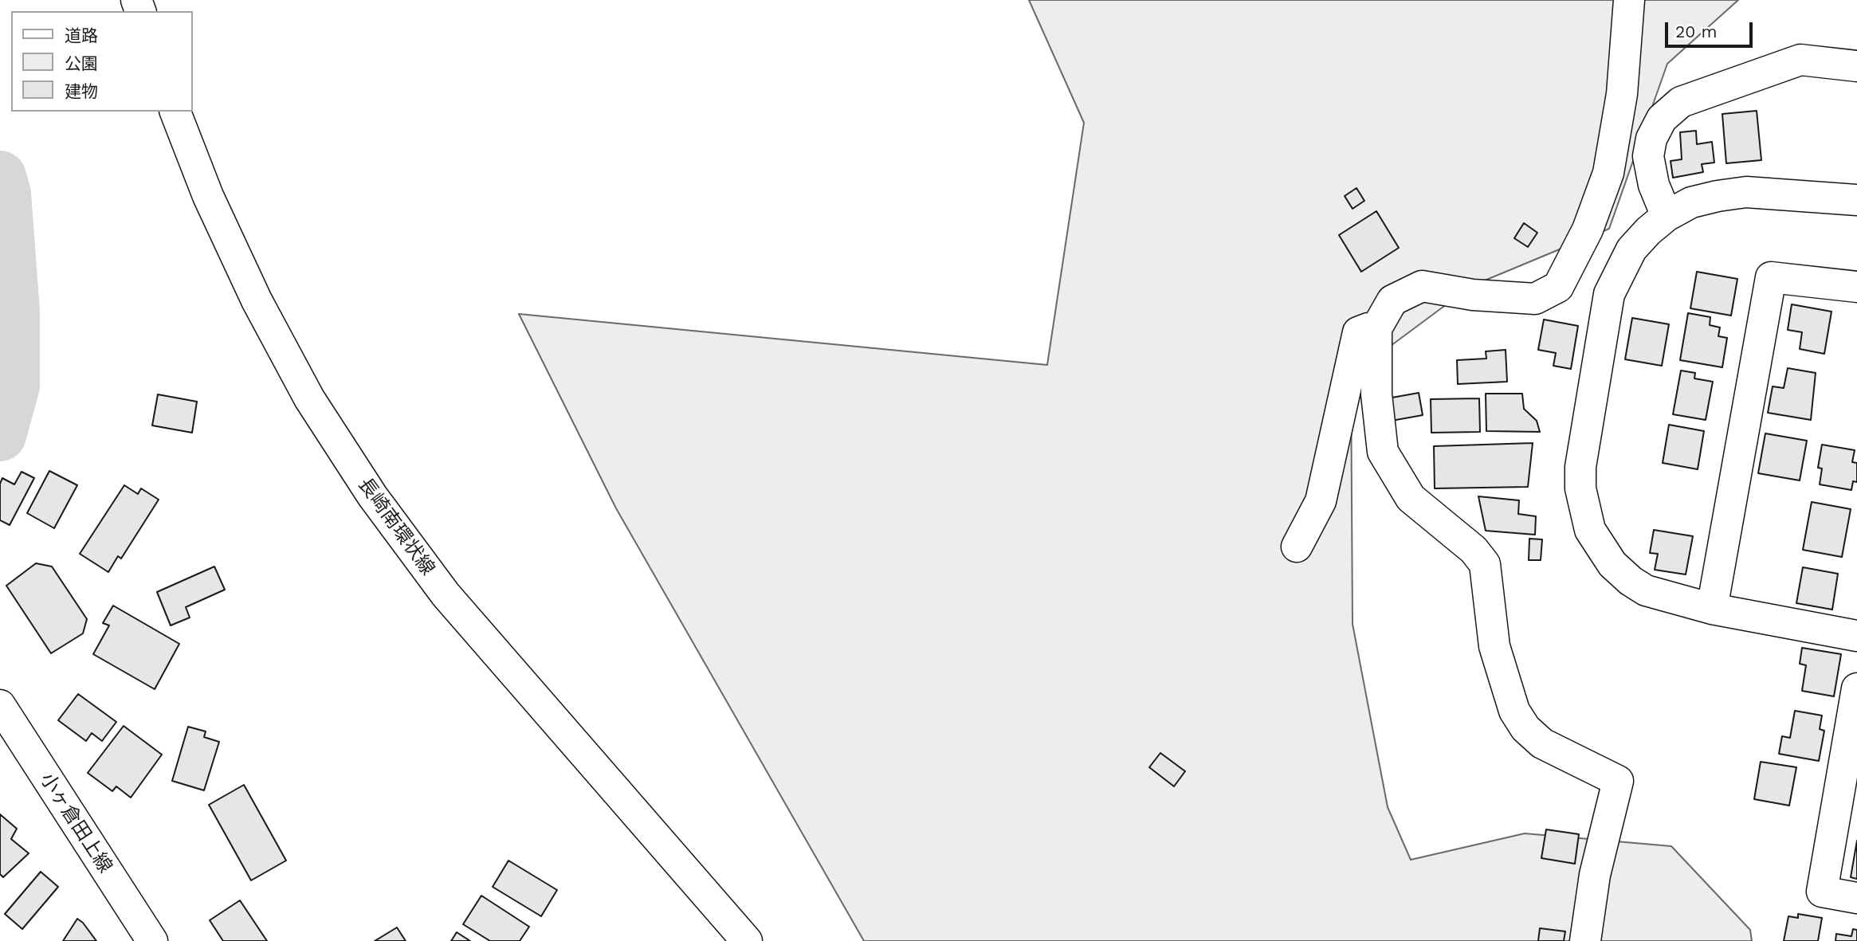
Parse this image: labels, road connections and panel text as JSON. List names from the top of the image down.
{
  "streets": {
    "main road": ["長崎南環状線", "小ヶ倉田上線"]
  },
  "legend": ["道路", "公園", "建物"],
  "scale_bar": "20 m"
}
